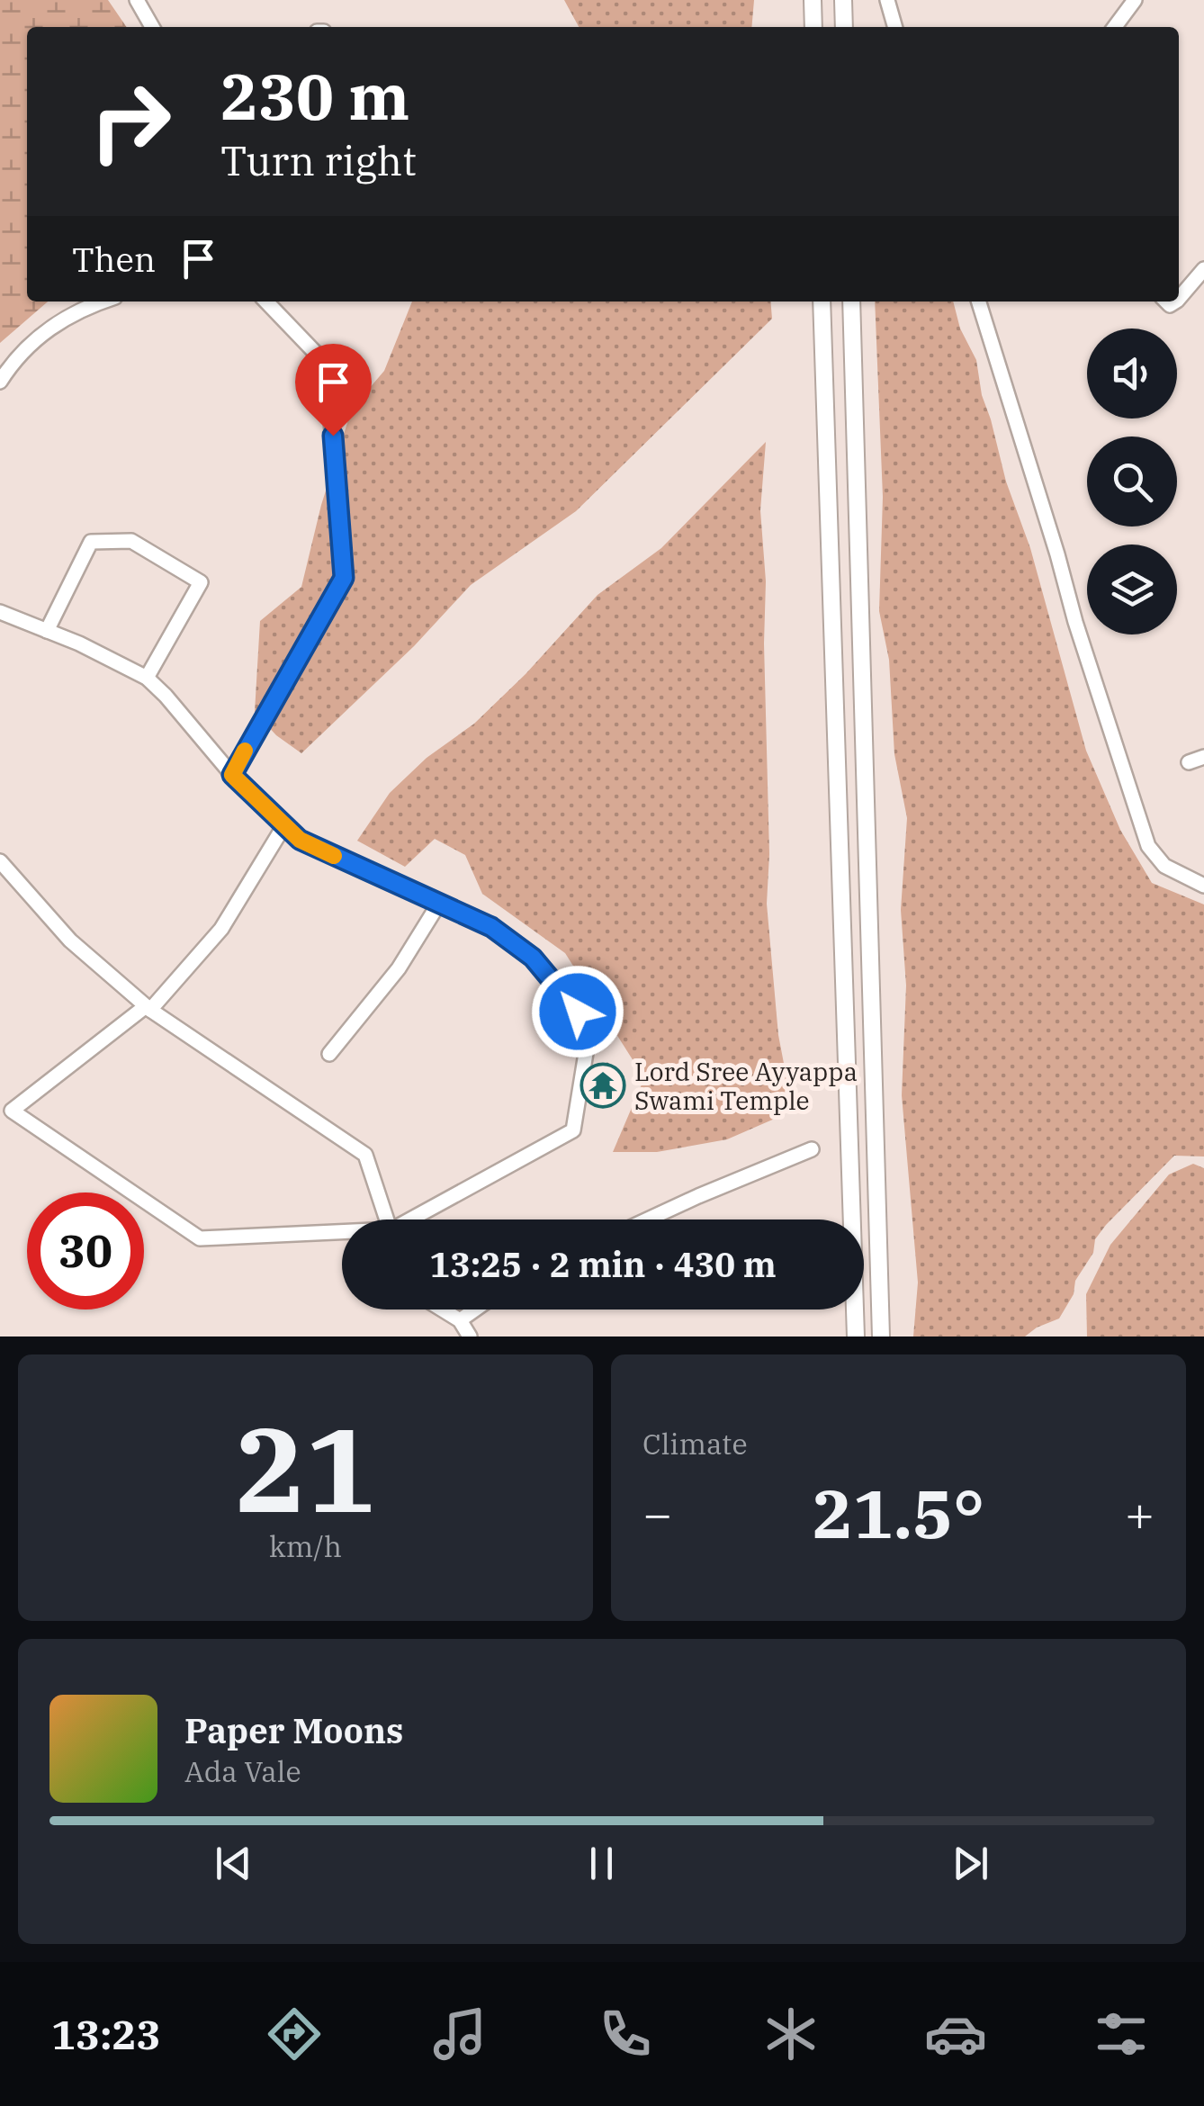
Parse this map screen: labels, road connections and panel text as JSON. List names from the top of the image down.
{
  "places": {
    "temple": ["Lord Sree Ayyappa Swami Temple"]
  },
  "page": {
    "turn": ["230 m", "Turn right"],
    "then": "Then",
    "limit": "30",
    "trip": "13:25 · 2 min · 430 m",
    "tile": [
      ["21", "km/h"],
      "Climate"
    ],
    "heat": ["−", "21.5°", "+"],
    "song": ["Paper Moons", "Ada Vale"],
    "tabs": "13:23"
  }
}
